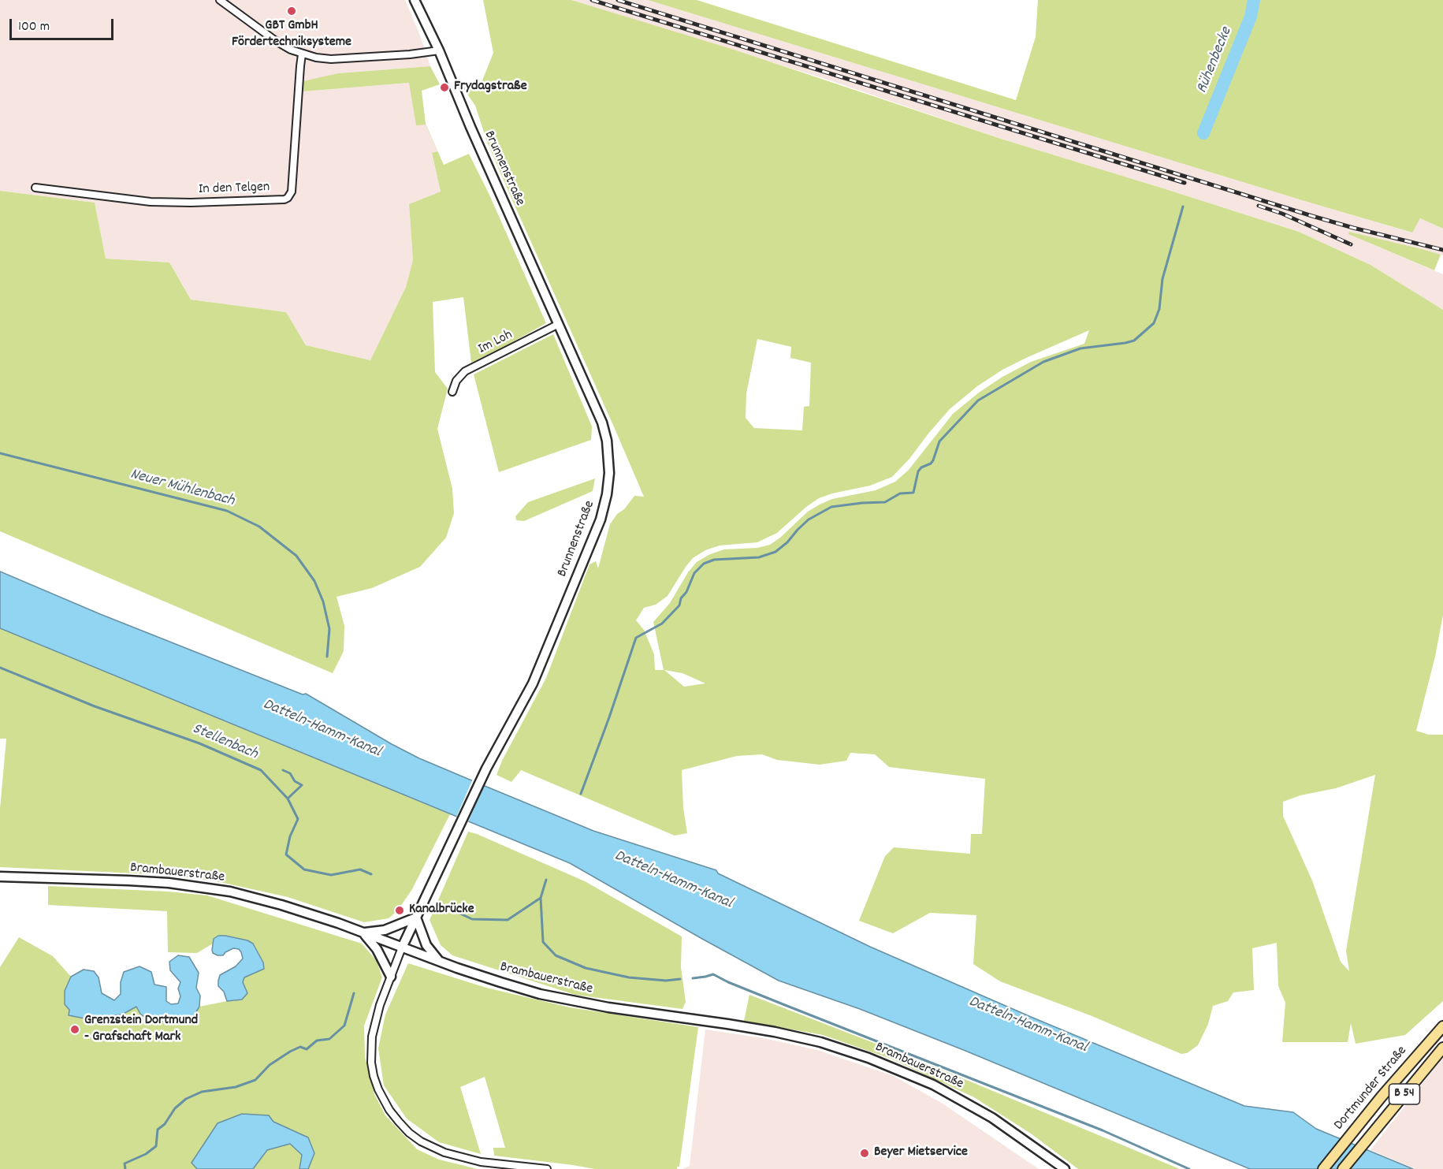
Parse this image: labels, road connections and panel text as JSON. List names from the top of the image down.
{
  "streets": {
    "main road": [
      "Brunnenstraße",
      "Brambauerstraße",
      "Dortmunder Straße",
      "B 54"
    ],
    "street": ["In den Telgen", "Im Loh"]
  },
  "crossings": [
    ["Brunnenstraße", "Im Loh"],
    ["Brunnenstraße", "Brambauerstraße"]
  ],
  "water": [
    "Rühenbecke",
    "Neuer Mühlenbach",
    "Datteln-Hamm-Kanal",
    "Stellenbach"
  ],
  "places": [
    "GBT GmbH Fördertechniksysteme",
    "Frydagstraße",
    "Kanalbrücke",
    "Grenzstein Dortmund - Grafschaft Mark",
    "Beyer Mietservice"
  ],
  "scale_bar": "100 m"
}
